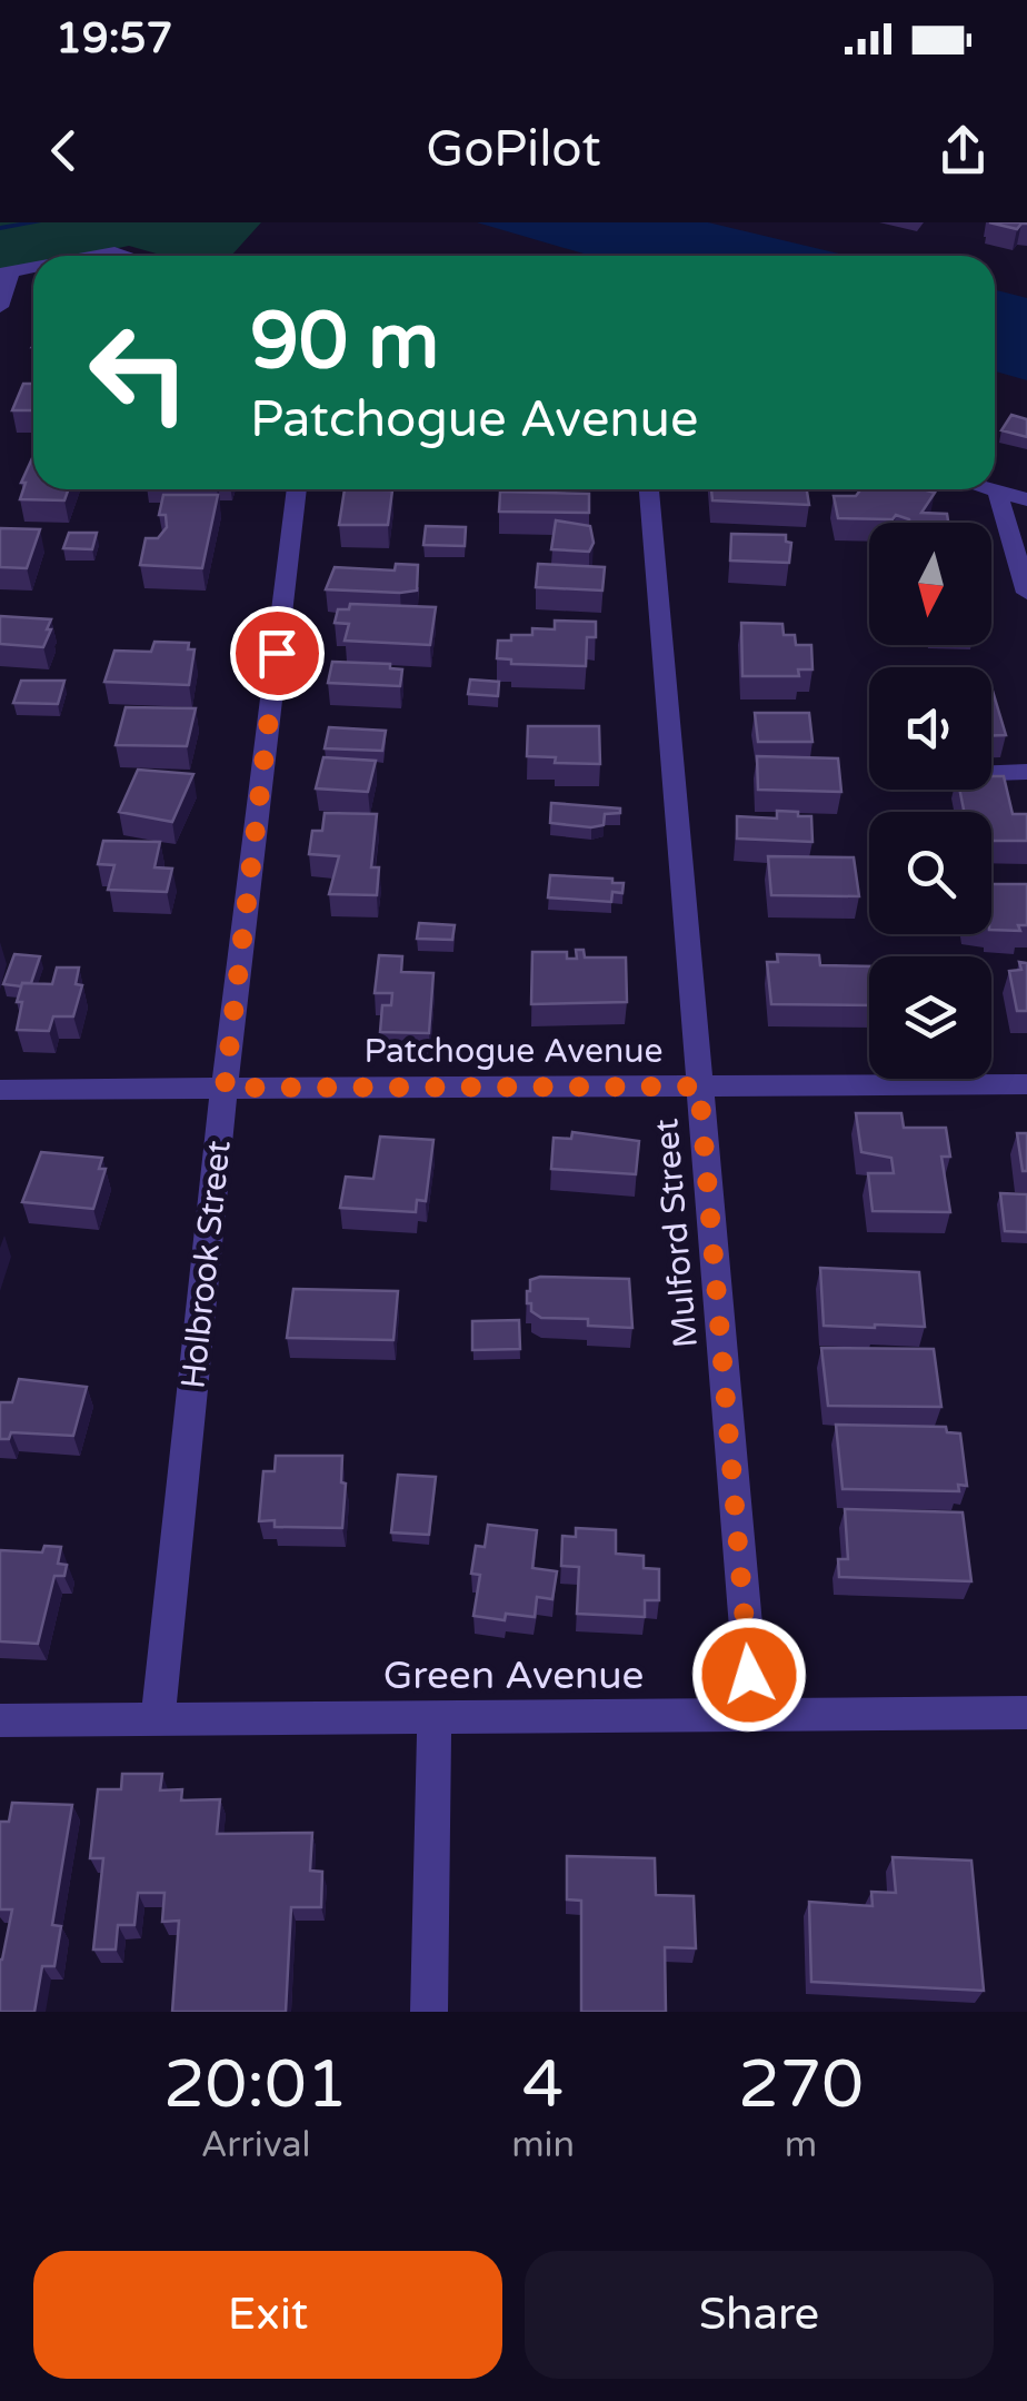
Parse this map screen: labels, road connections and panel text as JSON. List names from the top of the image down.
{
  "streets": {
    "street": [
      "Patchogue Avenue",
      "Mulford Street",
      "Holbrook Street",
      "Green Avenue"
    ]
  },
  "crossings": [
    ["Patchogue Avenue", "Mulford Street"],
    ["Patchogue Avenue", "Holbrook Street"],
    ["Mulford Street", "Green Avenue"],
    ["Holbrook Street", "Green Avenue"]
  ],
  "north": "bottom",
  "page": {
    "status": "19:57",
    "header": "GoPilot",
    "turn": ["90 m", "Patchogue Avenue"],
    "eta": [
      "20:01",
      "Arrival",
      "4",
      "min",
      "270",
      "m"
    ],
    "buttons": ["Exit", "Share"]
  }
}
